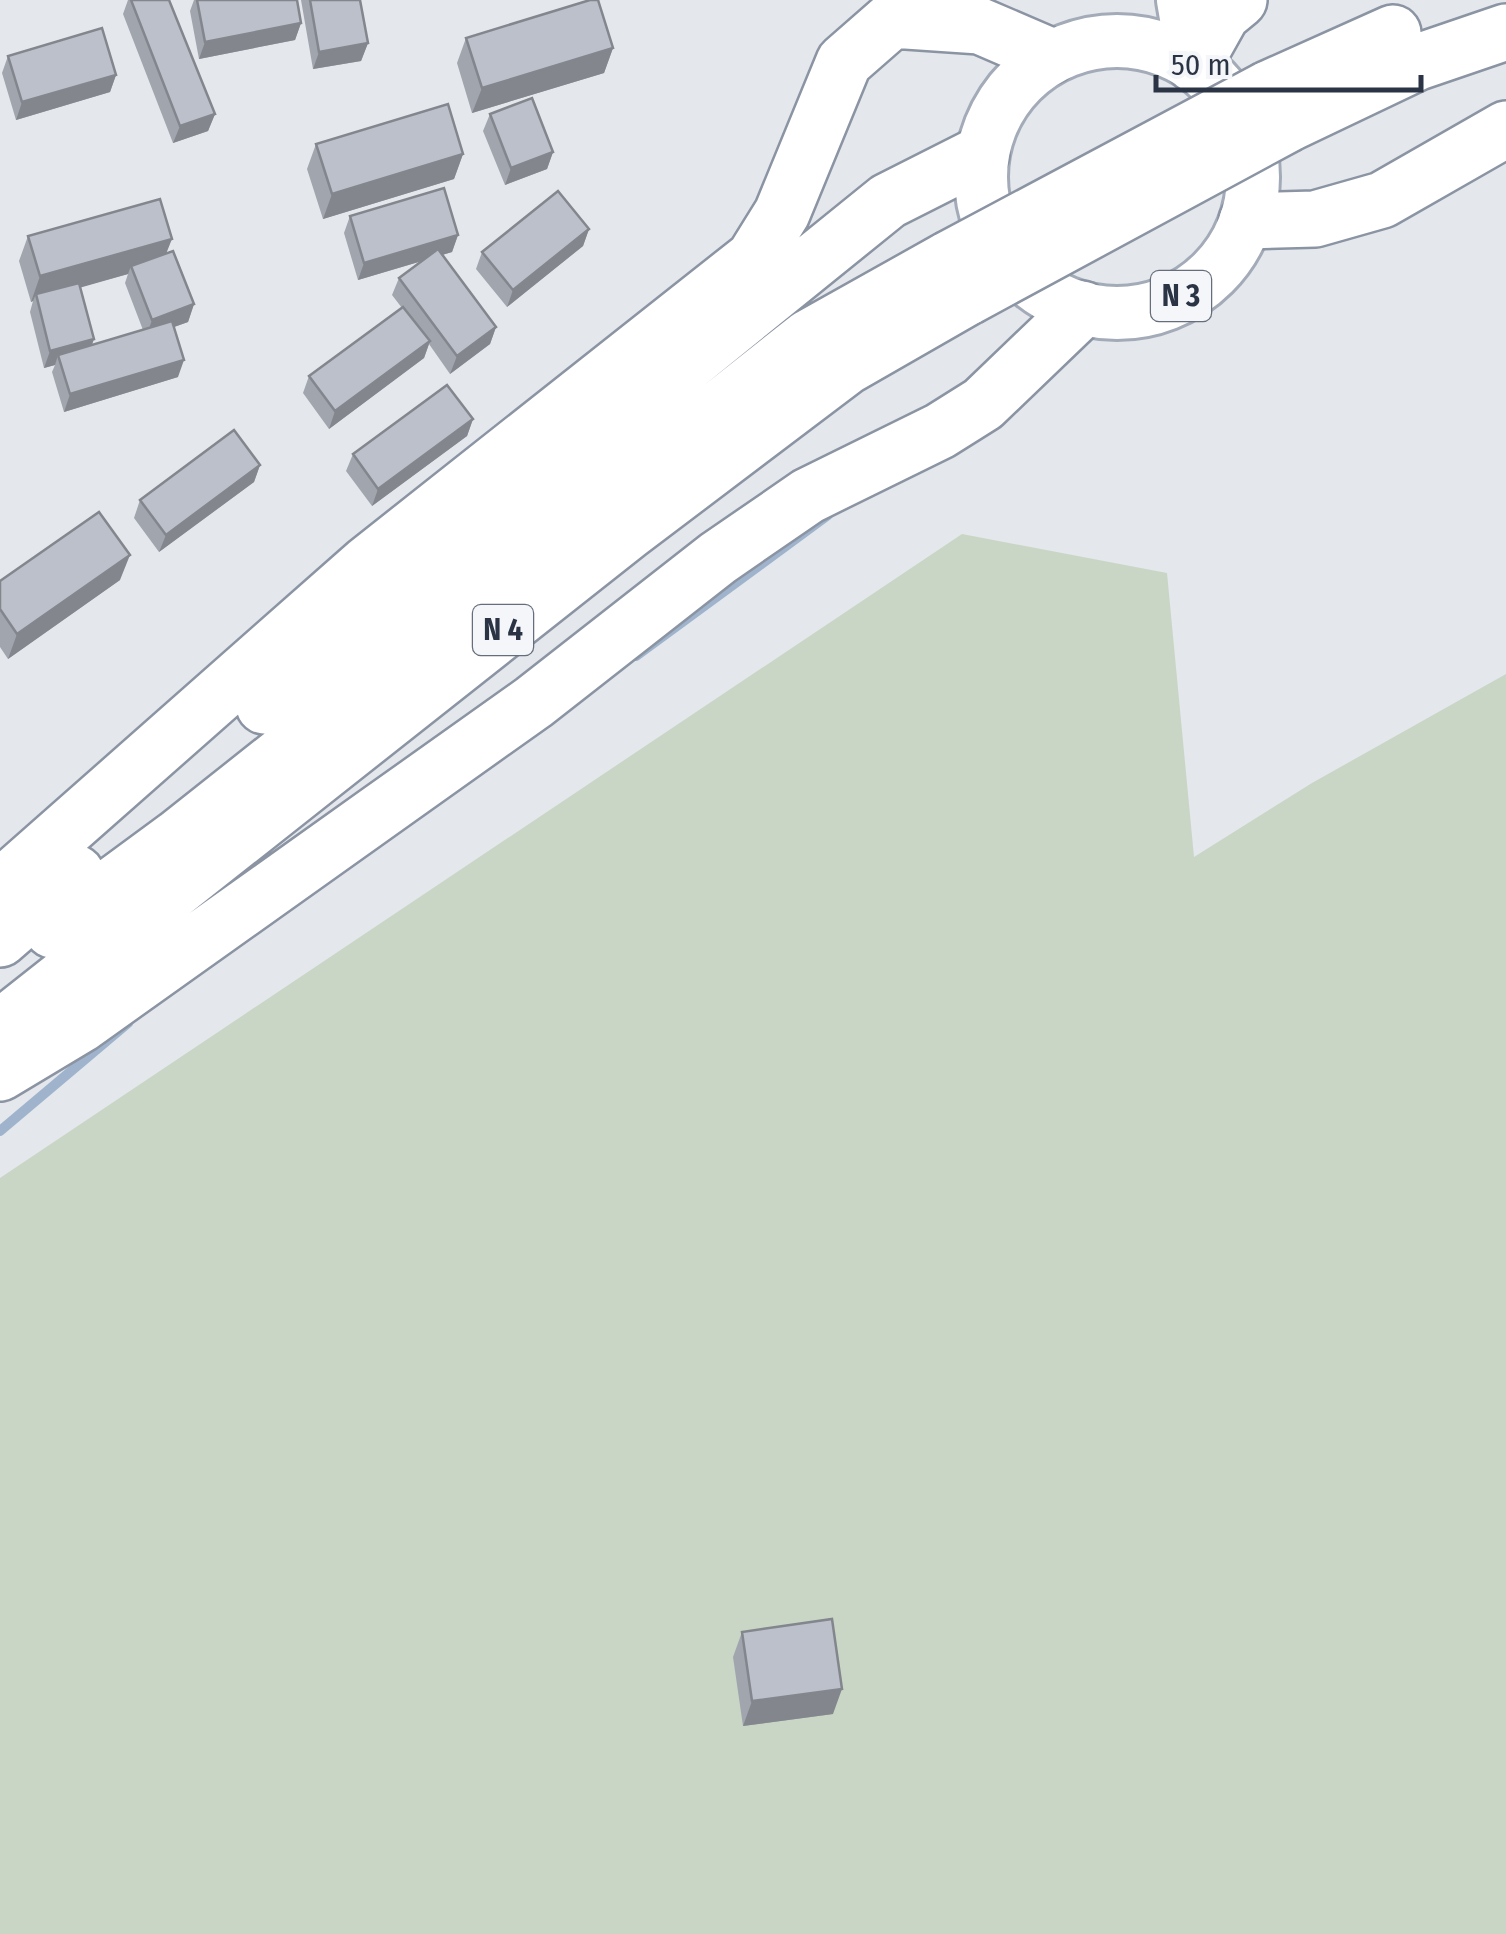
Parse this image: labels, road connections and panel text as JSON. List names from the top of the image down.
{
  "streets": {
    "highway": ["N 4"],
    "main road": ["N 3"]
  },
  "scale_bar": "50 m"
}
